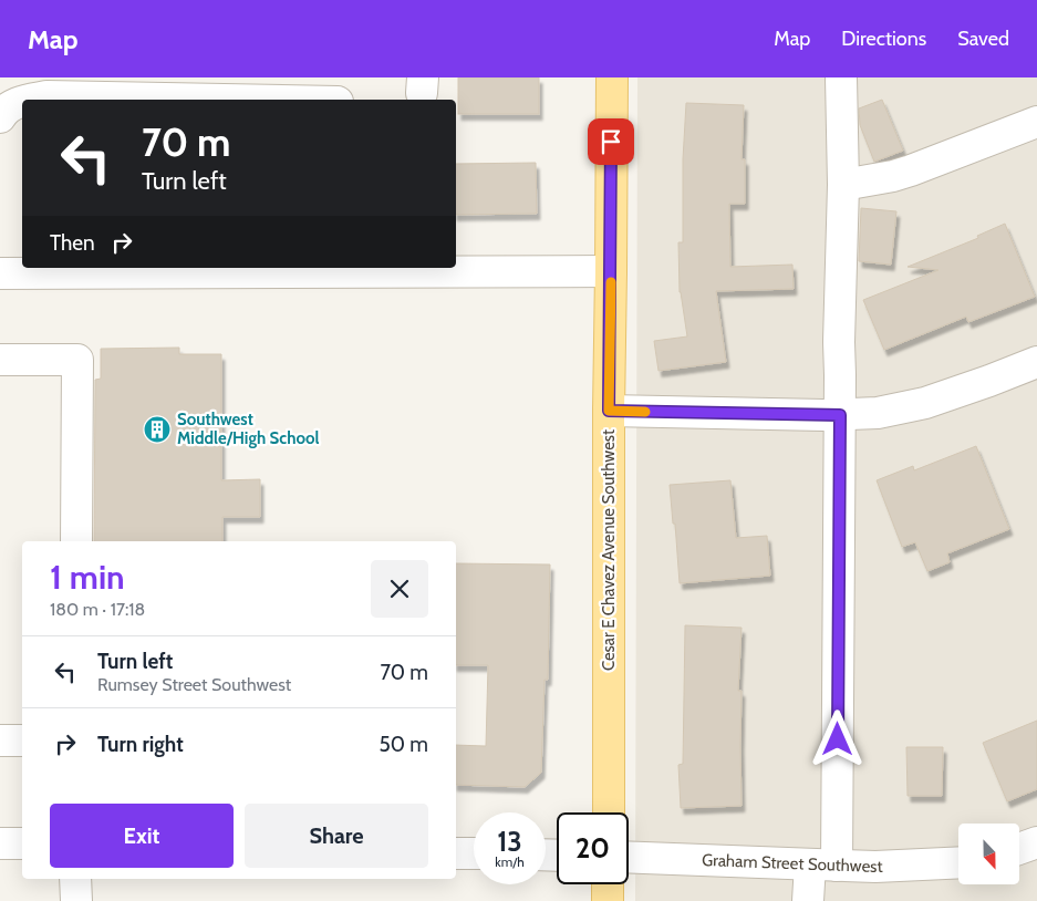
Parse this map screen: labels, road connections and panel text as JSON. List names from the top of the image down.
{
  "streets": {
    "main road": ["Cesar E Chavez Avenue Southwest"],
    "street": ["Graham Street Southwest"]
  },
  "places": {
    "building": ["Southwest Middle/High School"]
  },
  "north": "bottom",
  "page": {
    "header": "Map",
    "nav": ["Map", "Directions", "Saved"],
    "turn": ["70 m", "Turn left"],
    "then": "Then",
    "heading": ["1 min", "180 m · 17:18"],
    "list": [
      {
        "name": "Turn left",
        "note": "Rumsey Street Southwest",
        "value": "70 m"
      },
      {
        "name": "Turn right",
        "value": "50 m"
      }
    ],
    "buttons": ["Exit", "Share"],
    "speed": "13 km/h",
    "limit": "20"
  }
}
